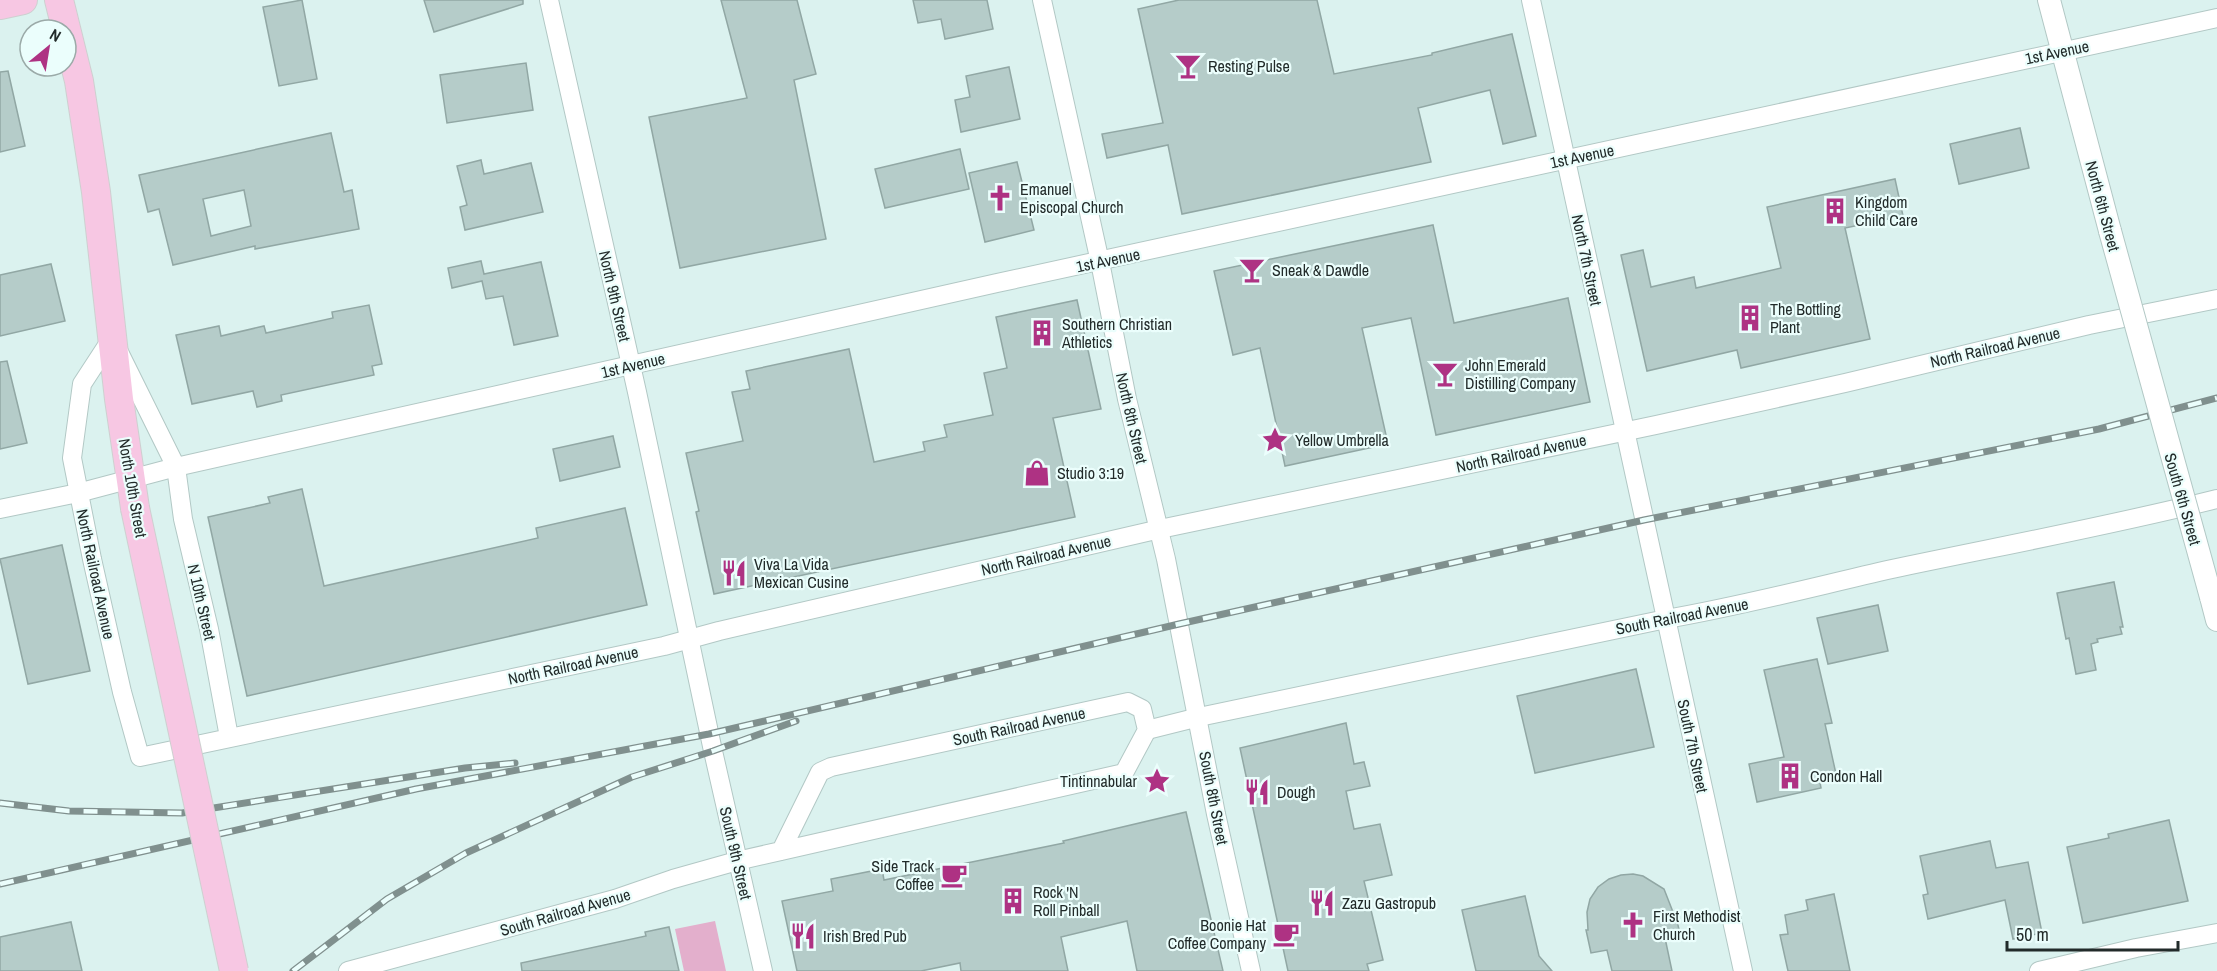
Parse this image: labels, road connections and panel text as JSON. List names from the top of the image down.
{
  "streets": {
    "main road": ["North 10th Street"],
    "street": [
      "1st Avenue",
      "North 6th Street",
      "North 7th Street",
      "North 9th Street",
      "North Railroad Avenue",
      "North 8th Street",
      "South 6th Street",
      "N 10th Street",
      "South Railroad Avenue",
      "South 7th Street",
      "South 8th Street",
      "South 9th Street"
    ]
  },
  "crossings": [
    ["1st Avenue", "North 6th Street"],
    ["1st Avenue", "North 7th Street"],
    ["1st Avenue", "North 9th Street"],
    ["1st Avenue", "North Railroad Avenue"],
    ["1st Avenue", "North 8th Street"],
    ["1st Avenue", "North 10th Street"],
    ["1st Avenue", "N 10th Street"],
    ["North 6th Street", "South 6th Street"],
    ["North 7th Street", "North Railroad Avenue"],
    ["North 7th Street", "South 7th Street"],
    ["North 9th Street", "North Railroad Avenue"],
    ["North 9th Street", "South 9th Street"],
    ["North Railroad Avenue", "North 8th Street"],
    ["North Railroad Avenue", "North 10th Street"],
    ["North Railroad Avenue", "N 10th Street"],
    ["North 8th Street", "South 8th Street"],
    ["North 10th Street", "N 10th Street"],
    ["South Railroad Avenue", "South 7th Street"],
    ["South Railroad Avenue", "South 8th Street"],
    ["South Railroad Avenue", "South 9th Street"]
  ],
  "places": {
    "bar": ["Resting Pulse", "Sneak & Dawdle", "John Emerald Distilling Company"],
    "church": ["Emanuel Episcopal Church", "First Methodist Church"],
    "building": [
      "Kingdom Child Care",
      "The Bottling Plant",
      "Southern Christian Athletics",
      "Condon Hall",
      "Rock 'N Roll Pinball"
    ],
    "place": ["Yellow Umbrella", "Tintinnabular"],
    "shop": ["Studio 3:19"],
    "restaurant": [
      "Viva La Vida Mexican Cusine",
      "Dough",
      "Zazu Gastropub",
      "Irish Bred Pub"
    ],
    "cafe": ["Side Track Coffee", "Boonie Hat Coffee Company"]
  },
  "scale_bar": "50 m",
  "north": "top right"
}
